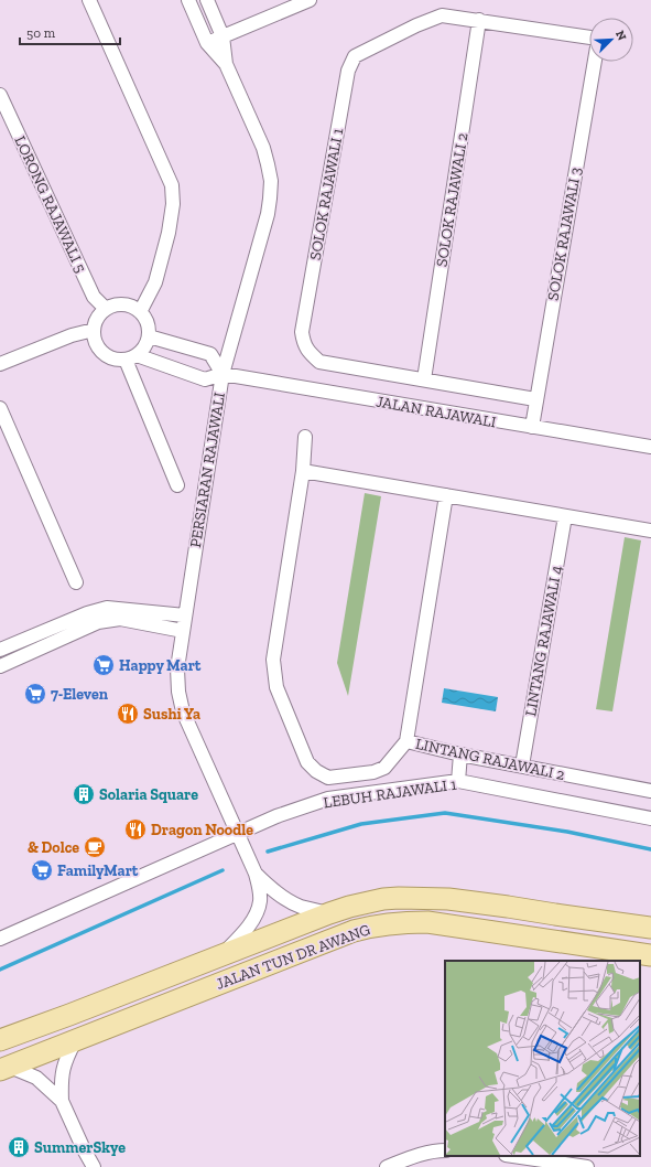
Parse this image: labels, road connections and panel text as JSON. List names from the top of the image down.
{
  "streets": {
    "main road": ["JALAN TUN DR AWANG"],
    "street": [
      "SOLOK RAJAWALI 1",
      "SOLOK RAJAWALI 2",
      "LORONG RAJAWALI 5",
      "SOLOK RAJAWALI 3",
      "JALAN RAJAWALI",
      "PERSIARAN RAJAWALI",
      "LINTANG RAJAWALI 4",
      "LINTANG RAJAWALI 2",
      "LEBUH RAJAWALI 1"
    ]
  },
  "crossings": [
    ["SOLOK RAJAWALI 1", "SOLOK RAJAWALI 2"],
    ["SOLOK RAJAWALI 1", "SOLOK RAJAWALI 3"],
    ["LORONG RAJAWALI 5", "JALAN RAJAWALI"],
    ["SOLOK RAJAWALI 3", "JALAN RAJAWALI"],
    ["JALAN RAJAWALI", "PERSIARAN RAJAWALI"],
    ["PERSIARAN RAJAWALI", "LEBUH RAJAWALI 1"],
    ["PERSIARAN RAJAWALI", "JALAN TUN DR AWANG"],
    ["LINTANG RAJAWALI 4", "LINTANG RAJAWALI 2"]
  ],
  "places": {
    "supermarket": ["Happy Mart", "7-Eleven", "FamilyMart"],
    "restaurant": ["Sushi Ya", "Dragon Noodle"],
    "building": ["Solaria Square", "SummerSkye"],
    "cafe": ["& Dolce"]
  },
  "scale_bar": "50 m",
  "north": "top right"
}
